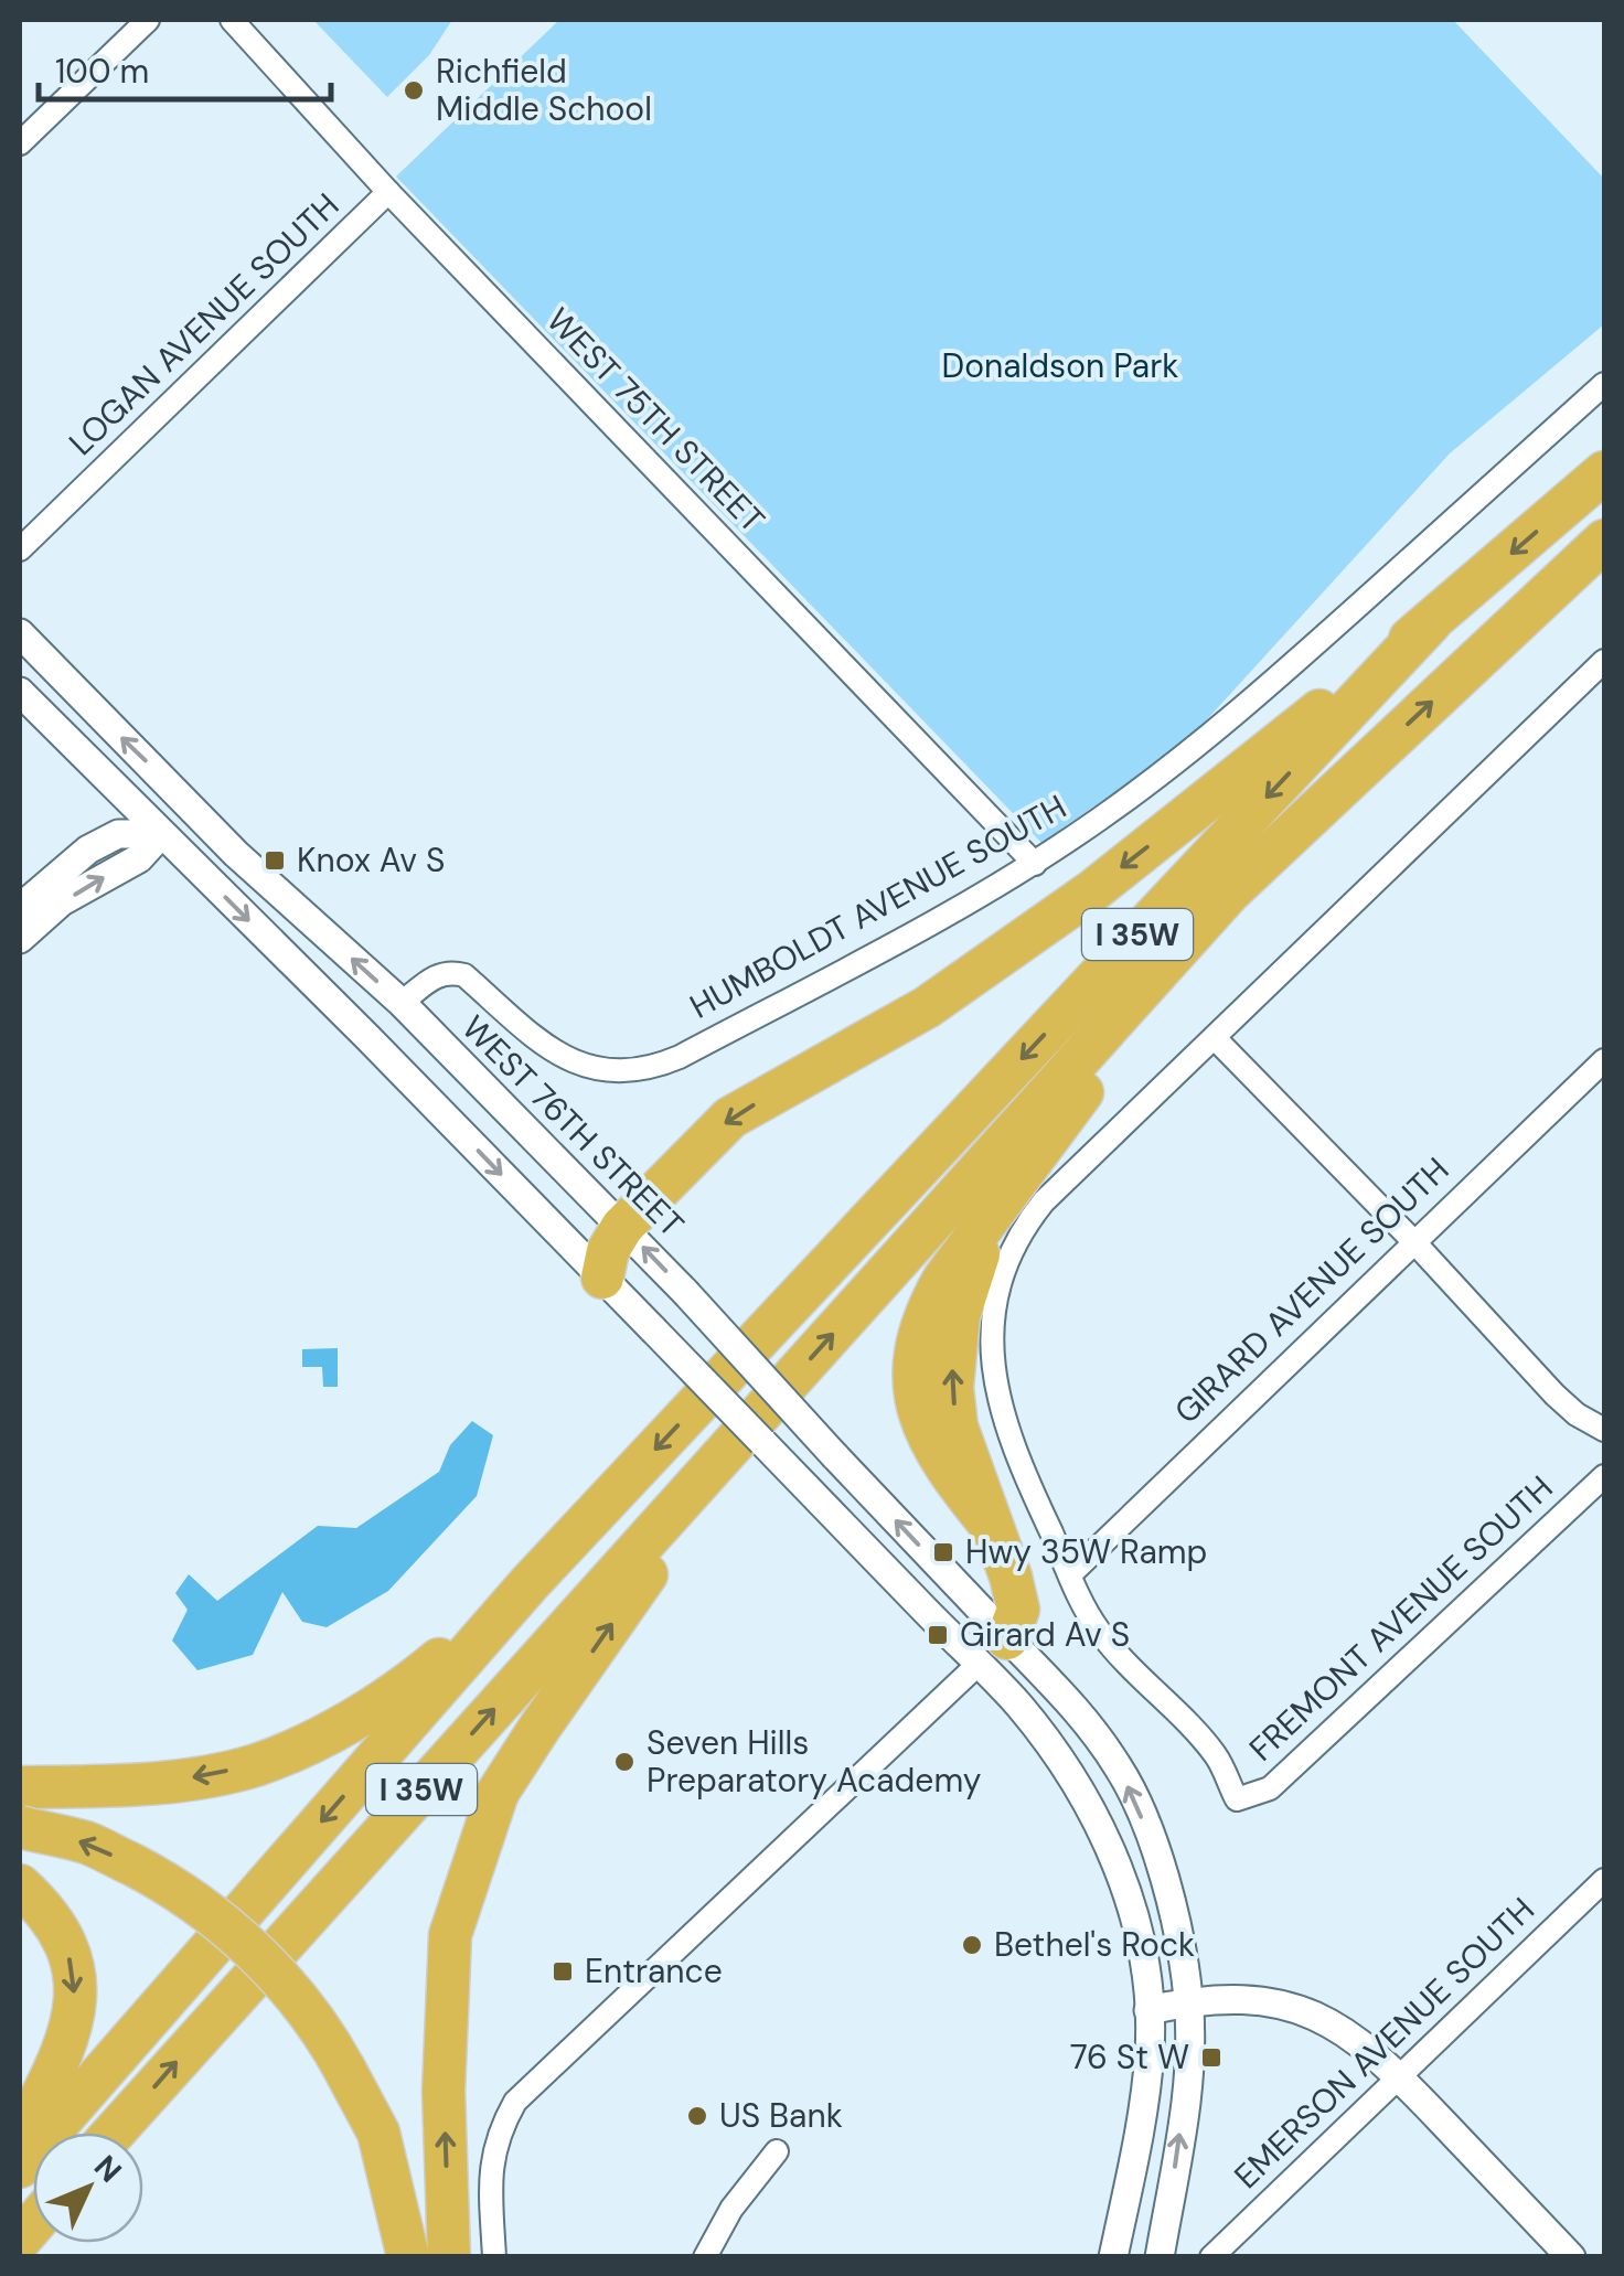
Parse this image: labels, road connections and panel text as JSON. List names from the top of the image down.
{
  "streets": {
    "highway": ["I 35W"],
    "street": [
      "LOGAN AVENUE SOUTH",
      "WEST 75TH STREET",
      "HUMBOLDT AVENUE SOUTH",
      "WEST 76TH STREET",
      "GIRARD AVENUE SOUTH",
      "FREMONT AVENUE SOUTH",
      "EMERSON AVENUE SOUTH"
    ]
  },
  "crossings": [
    ["LOGAN AVENUE SOUTH", "WEST 75TH STREET"],
    ["WEST 75TH STREET", "HUMBOLDT AVENUE SOUTH"],
    ["HUMBOLDT AVENUE SOUTH", "WEST 76TH STREET"],
    ["GIRARD AVENUE SOUTH", "FREMONT AVENUE SOUTH"]
  ],
  "parks": ["Donaldson Park"],
  "places": {
    "other": [
      "Richfield Middle School",
      "Seven Hills Preparatory Academy",
      "Bethel's Rock",
      "US Bank"
    ],
    "transit": [
      "Knox Av S",
      "Hwy 35W Ramp",
      "Girard Av S",
      "Entrance",
      "76 St W"
    ]
  },
  "scale_bar": "100 m",
  "north": "top right"
}
